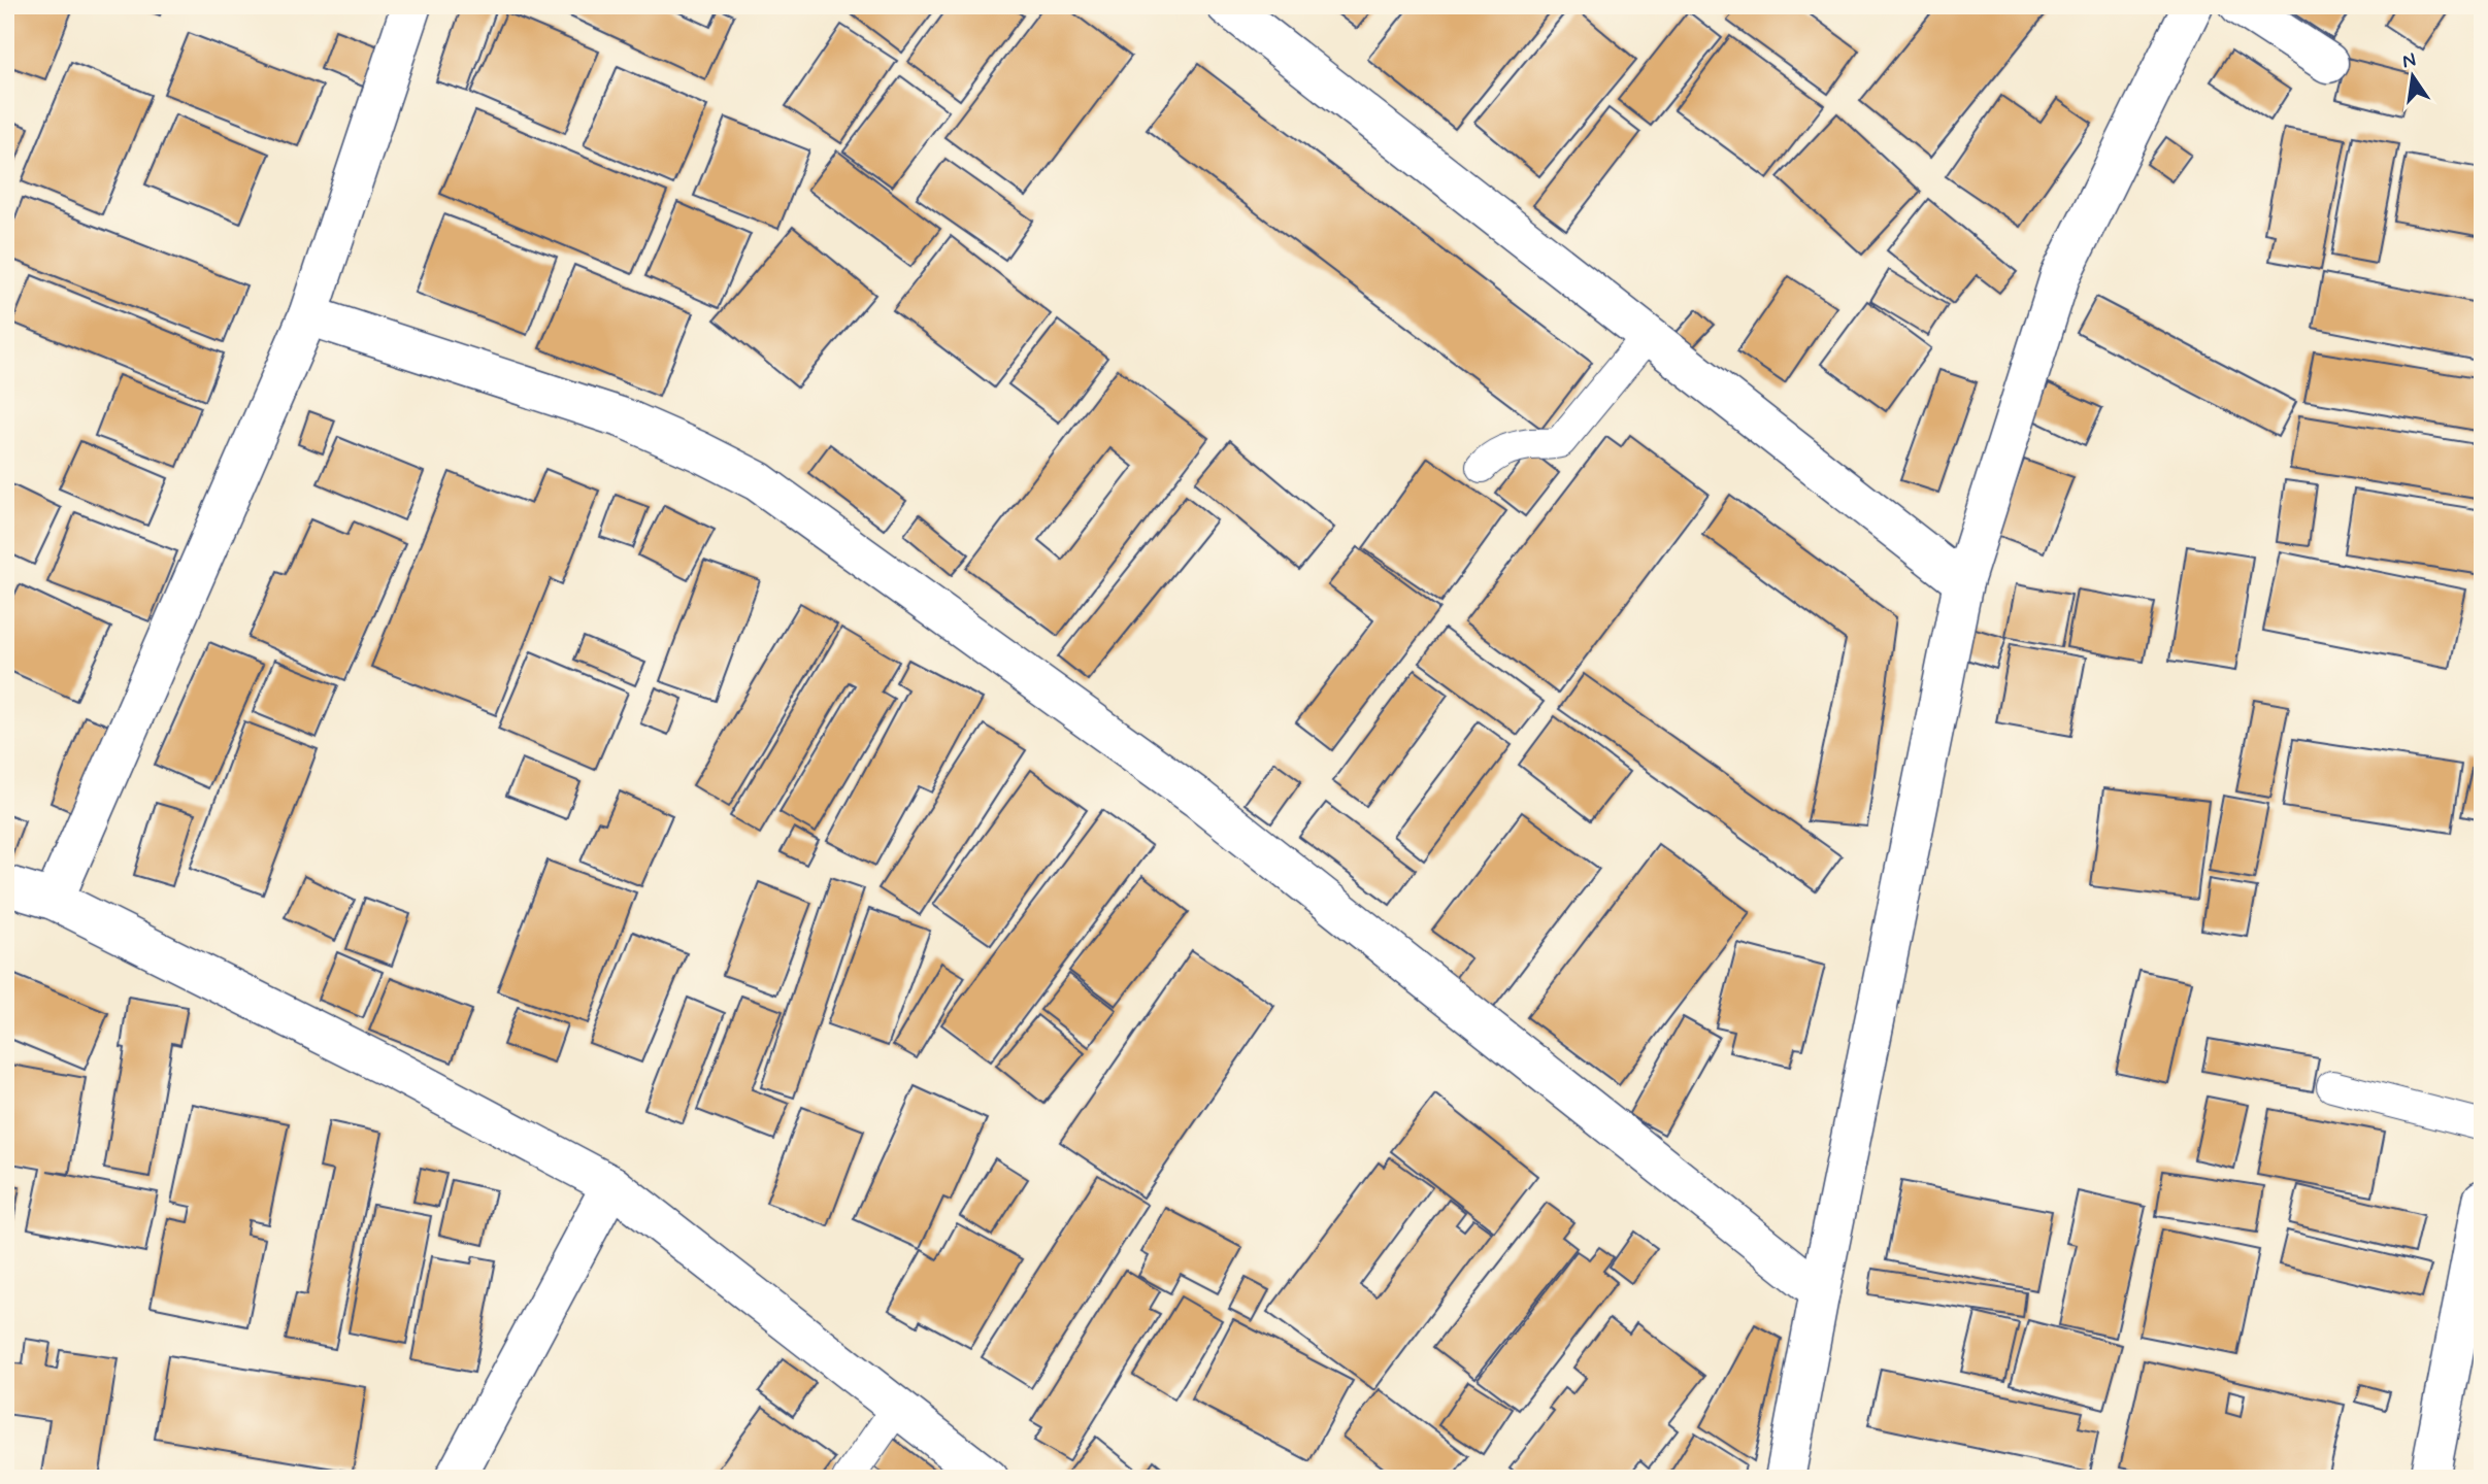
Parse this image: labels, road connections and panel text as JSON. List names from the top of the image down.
{
  "north": "top"
}
